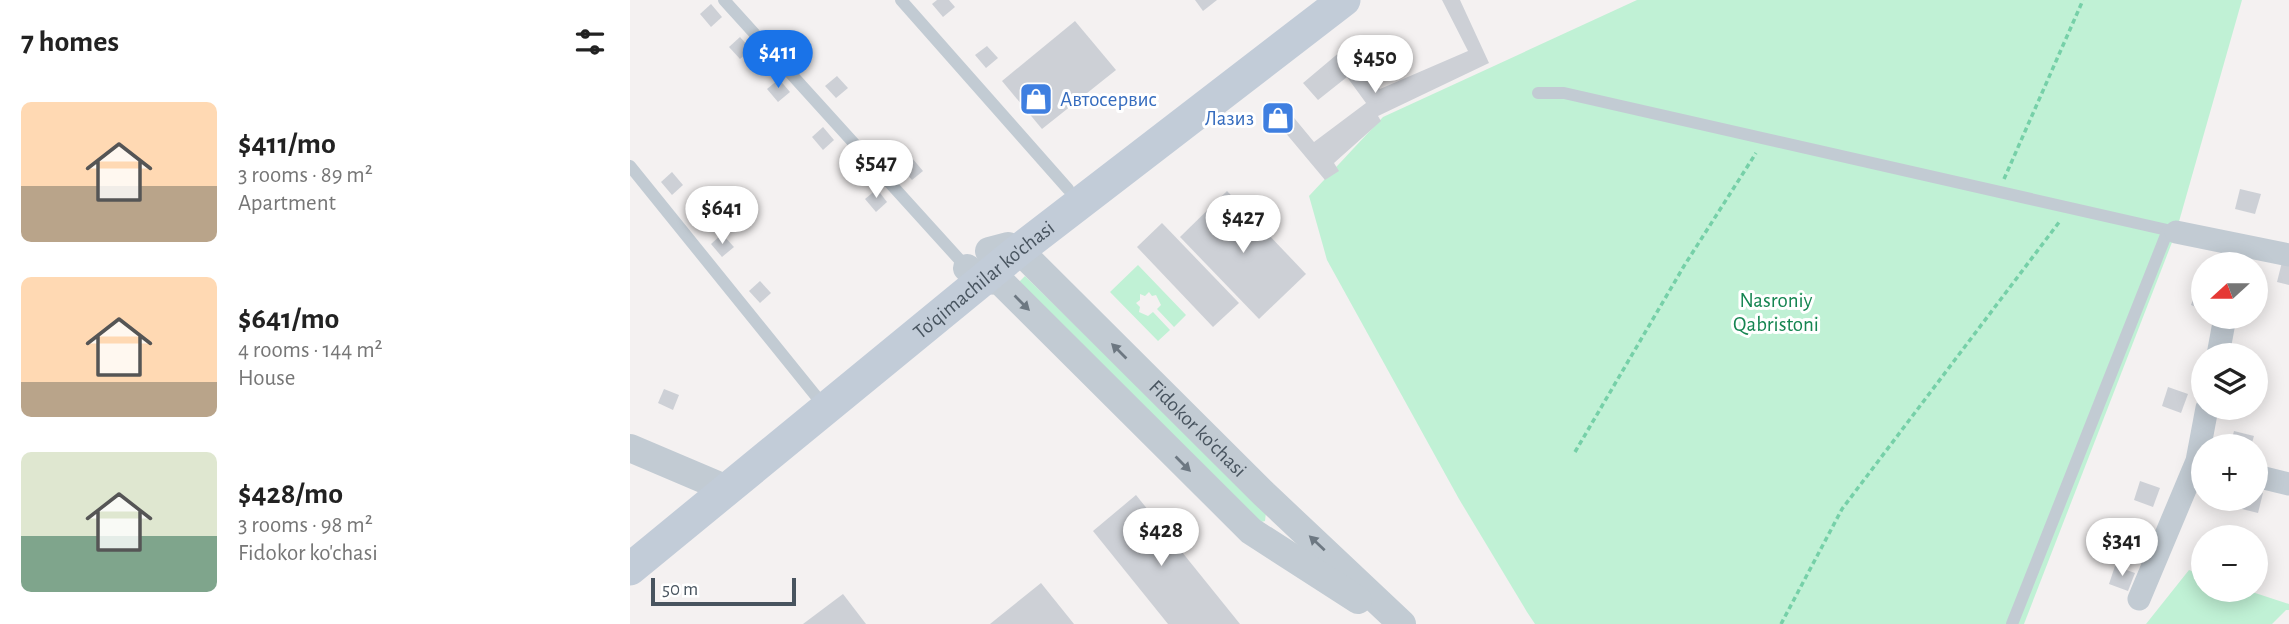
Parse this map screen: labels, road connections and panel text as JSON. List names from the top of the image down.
{
  "streets": {
    "main road": ["To'qimachilar ko'chasi"],
    "street": ["Fidokor ko'chasi"]
  },
  "crossings": [
    ["To'qimachilar ko'chasi", "Fidokor ko'chasi"]
  ],
  "parks": ["Nasroniy Qabristoni"],
  "places": {
    "shop": ["Автосервис", "Лазиз"]
  },
  "scale_bar": "50 m",
  "north": "left",
  "page": {
    "heading": "7 homes",
    "price": [
      "$411",
      "$450",
      "$547",
      "$641",
      "$427",
      "$428",
      "$341"
    ],
    "list": [
      {
        "name": "$411/mo",
        "note": "3 rooms · 89 m² · Apartment"
      },
      {
        "name": "$641/mo",
        "note": "4 rooms · 144 m² · House"
      },
      {
        "name": "$428/mo",
        "note": "3 rooms · 98 m² · Fidokor ko'chasi"
      }
    ],
    "map_buttons": ["+", "−"],
    "scale": "50 m"
  }
}
